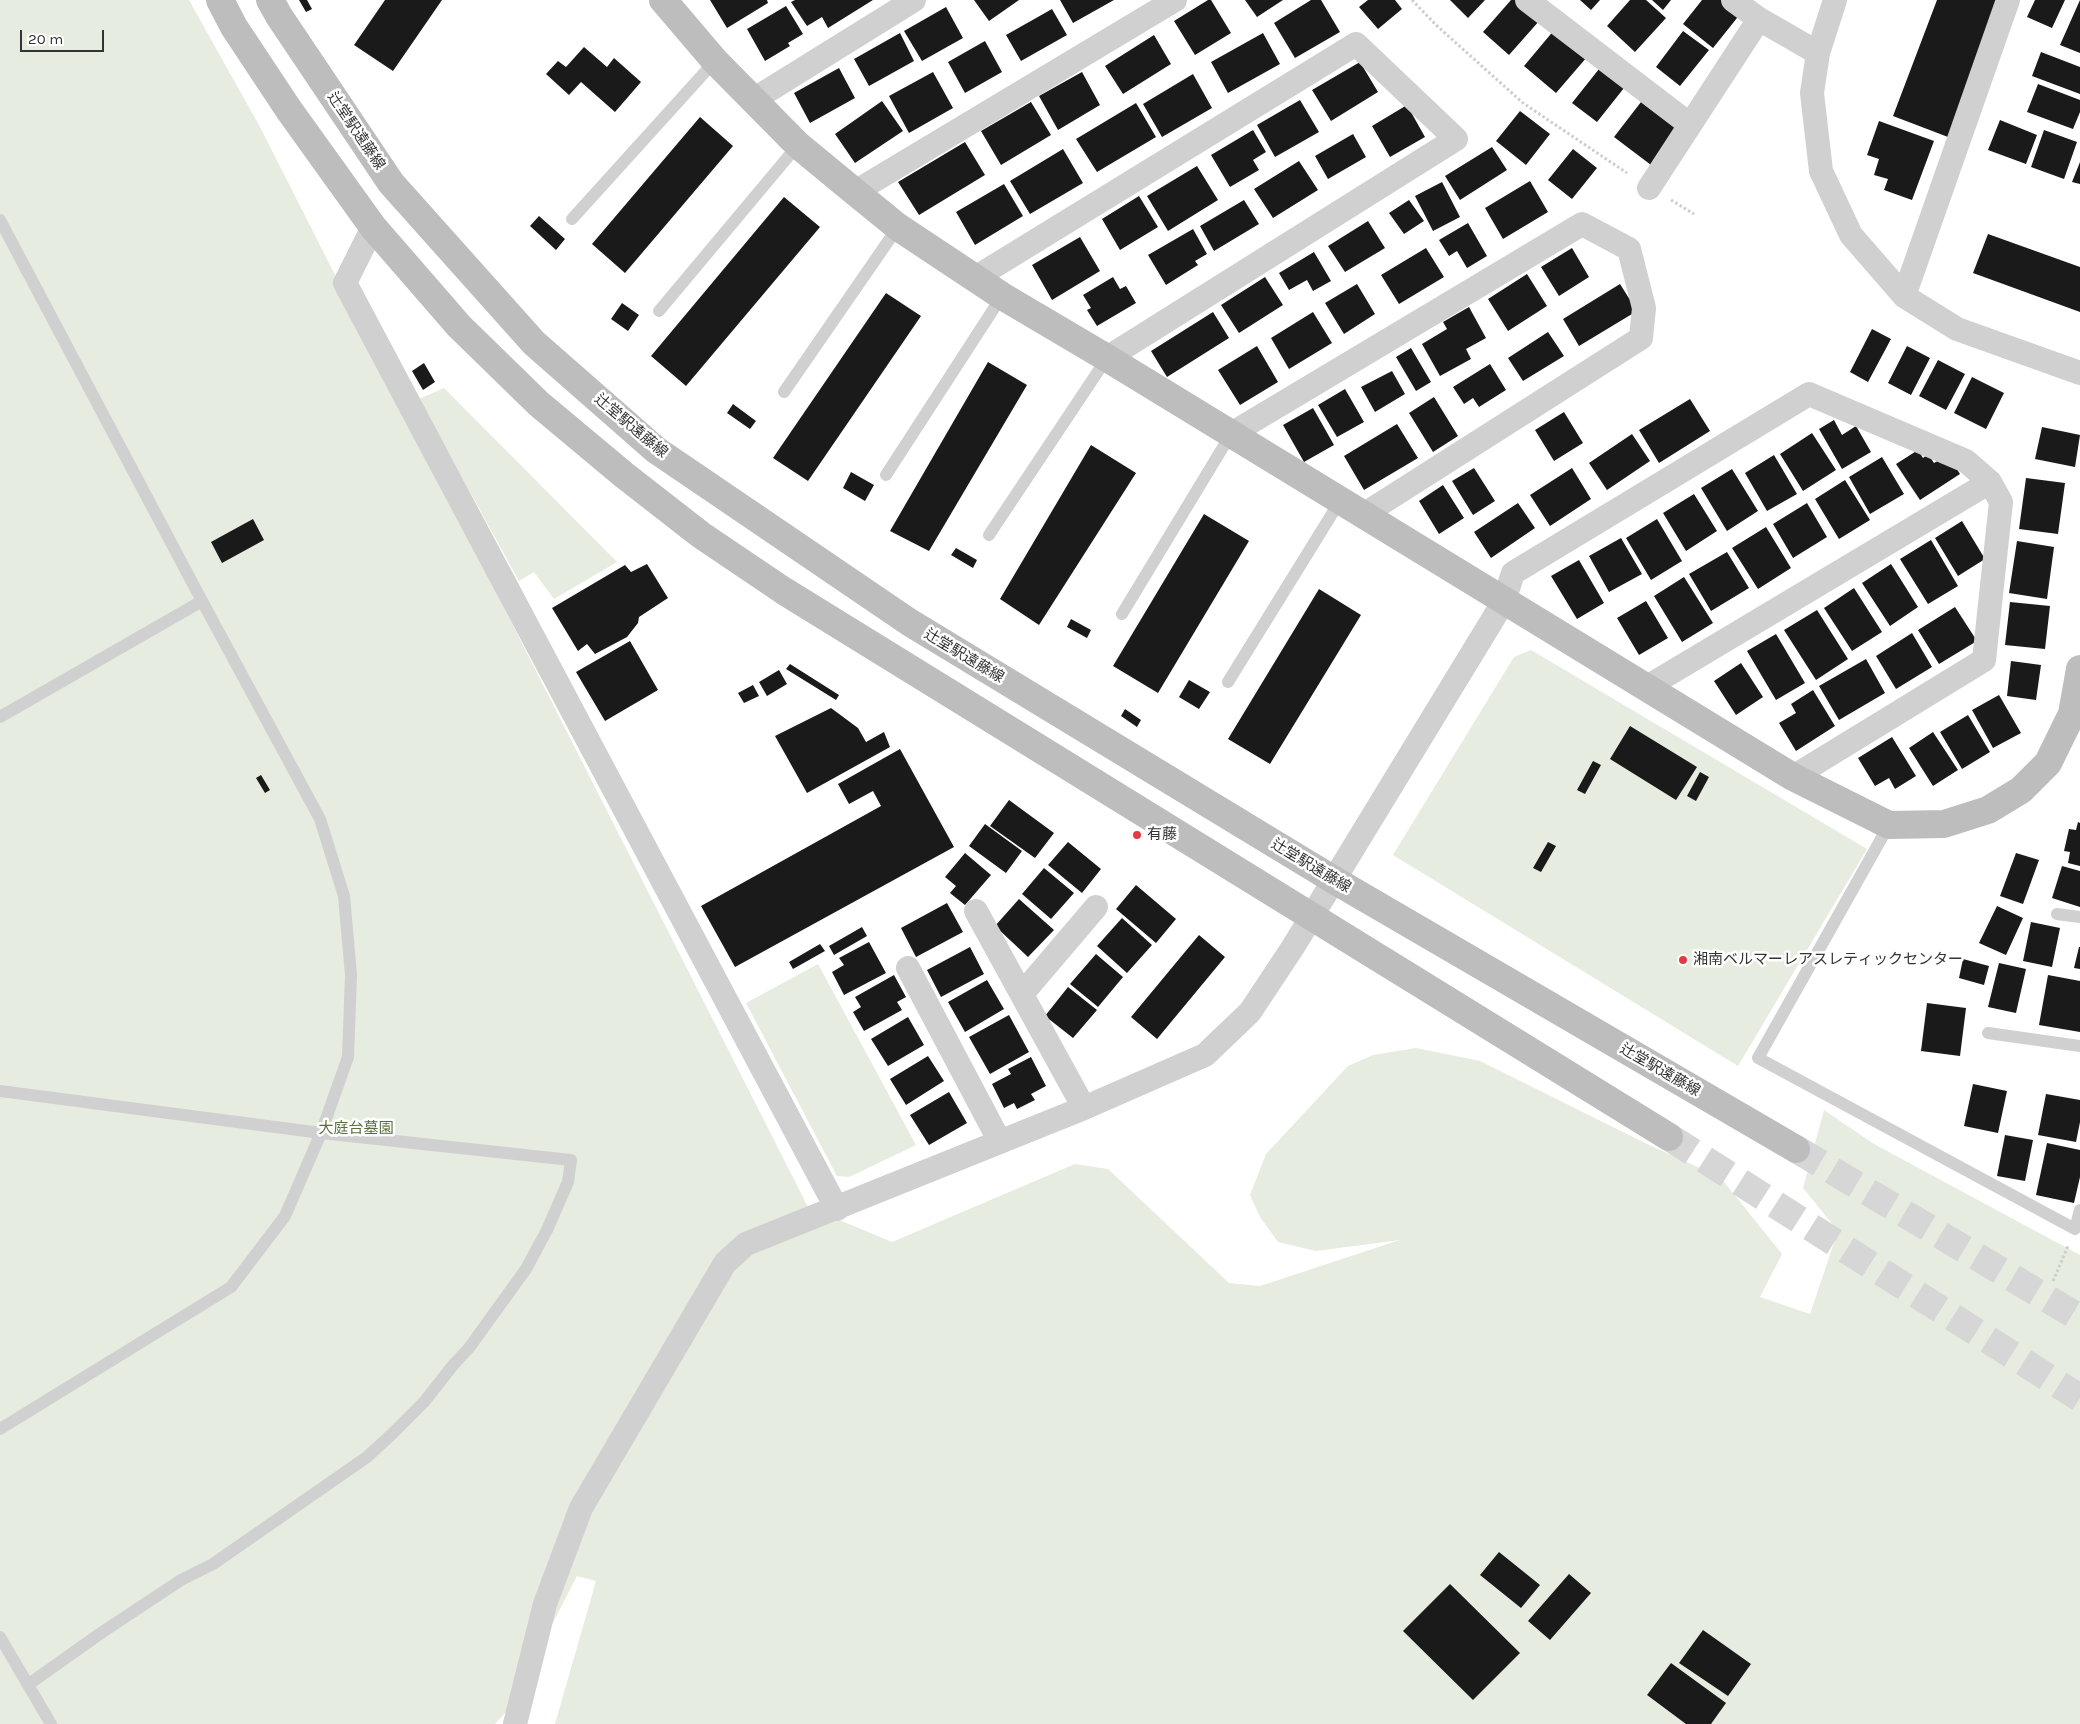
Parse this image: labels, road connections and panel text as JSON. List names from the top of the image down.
{
  "streets": {
    "street": ["辻堂駅遠藤線"]
  },
  "parks": ["大庭台墓園"],
  "places": ["有藤", "湘南ベルマーレアスレティックセンター"],
  "scale_bar": "20 m"
}
